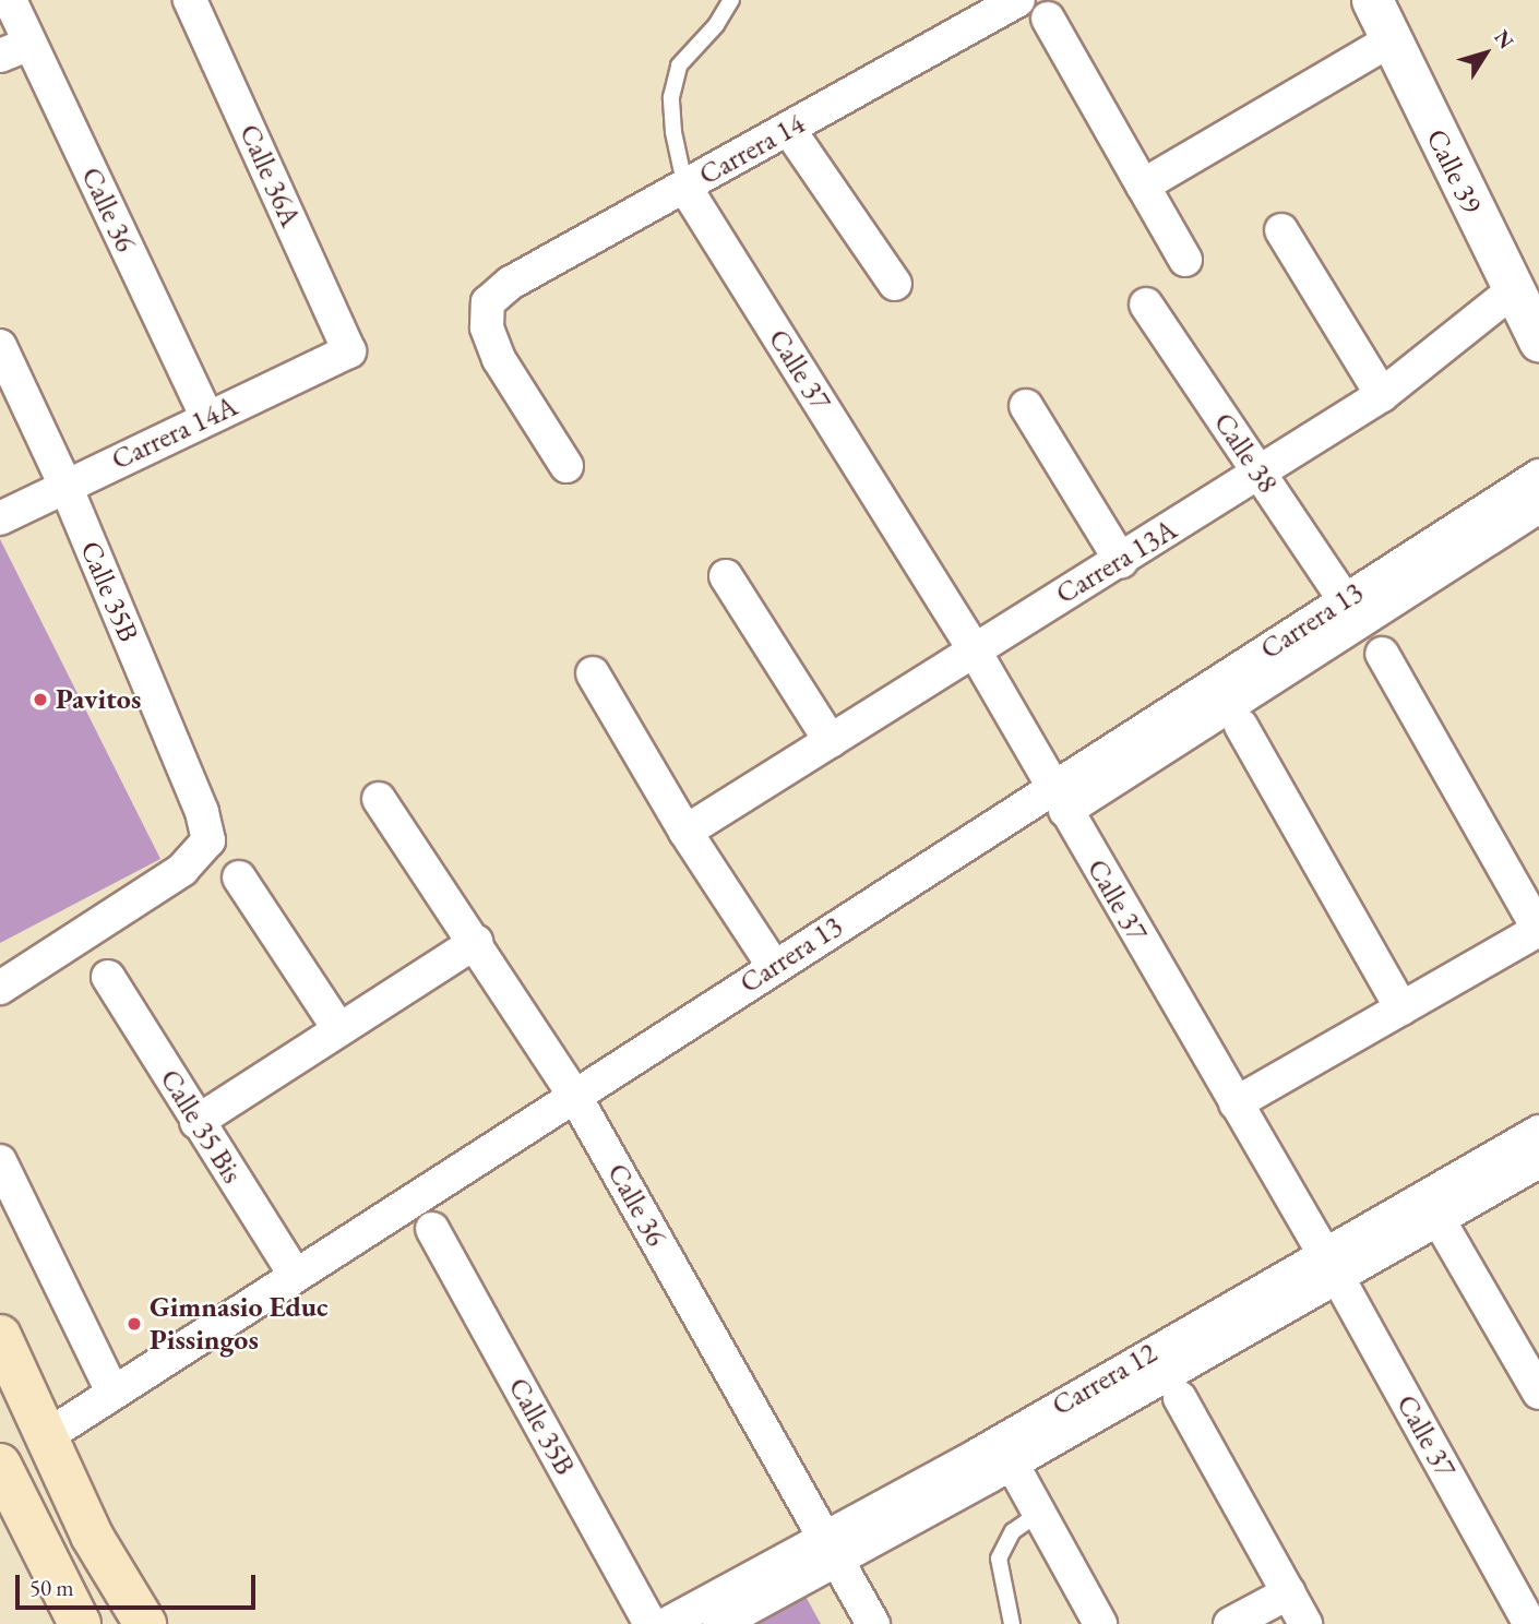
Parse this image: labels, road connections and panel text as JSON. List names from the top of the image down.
{
  "streets": {
    "street": [
      "Carrera 14",
      "Calle 39",
      "Calle 36A",
      "Calle 36",
      "Calle 37",
      "Carrera 14A",
      "Calle 38",
      "Carrera 13A",
      "Calle 35B",
      "Carrera 13",
      "Calle 35 Bis",
      "Carrera 12"
    ]
  },
  "crossings": [
    ["Carrera 14", "Calle 37"],
    ["Calle 39", "Carrera 13A"],
    ["Calle 36A", "Carrera 14A"],
    ["Calle 36", "Carrera 14A"],
    ["Calle 36", "Carrera 13"],
    ["Calle 36", "Carrera 12"],
    ["Calle 37", "Carrera 13A"],
    ["Calle 37", "Carrera 13"],
    ["Calle 37", "Carrera 12"],
    ["Carrera 14A", "Calle 35B"],
    ["Calle 38", "Carrera 13A"],
    ["Calle 38", "Carrera 13"],
    ["Carrera 13", "Calle 35 Bis"]
  ],
  "places": ["Pavitos", "Gimnasio Educ Pissingos"],
  "scale_bar": "50 m",
  "north": "top right"
}
